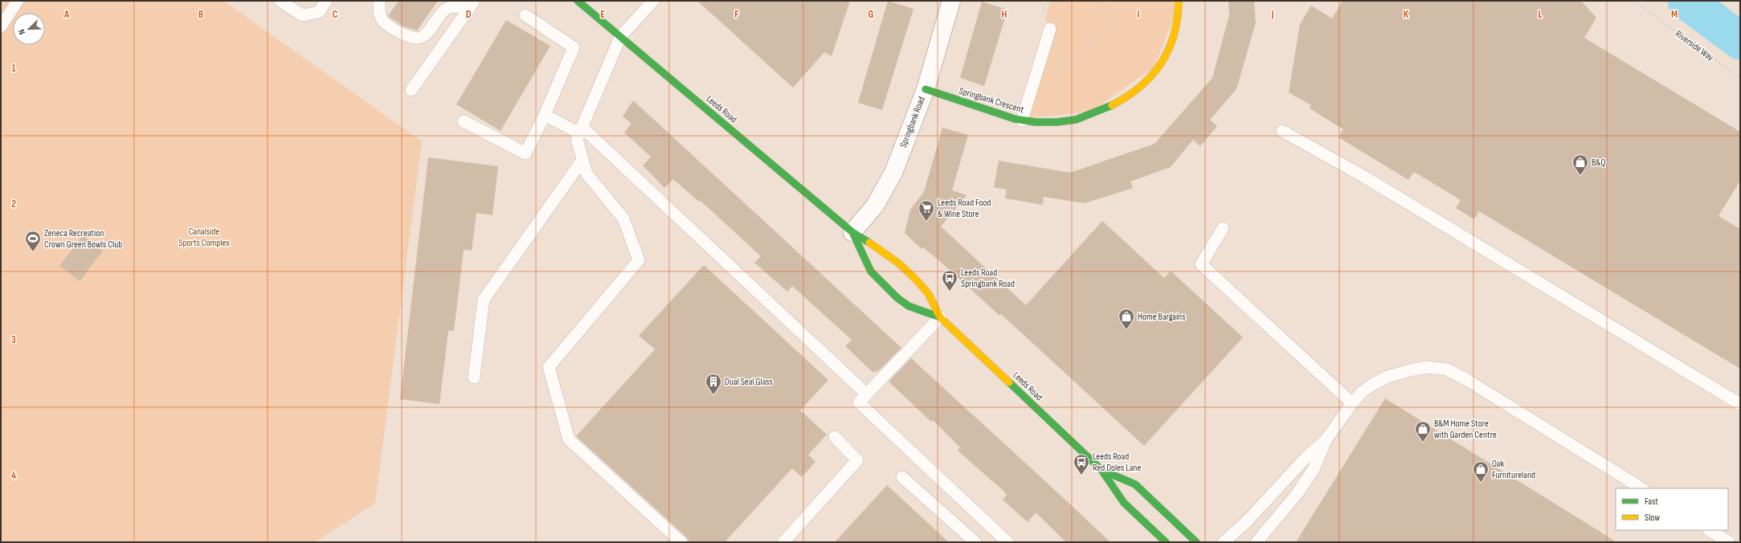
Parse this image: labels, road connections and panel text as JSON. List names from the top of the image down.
{
  "streets": {
    "main road": ["Springbank Crescent", "Leeds Road"],
    "street": ["Springbank Road"],
    "path": ["Riverside Way"]
  },
  "crossings": [
    ["Springbank Crescent", "Springbank Road"],
    ["Leeds Road", "Springbank Road"]
  ],
  "parks": ["Canalside Sports Complex"],
  "places": {
    "shop": [
      "B&Q",
      "Home Bargains",
      "B&M Home Store with Garden Centre",
      "Oak Furnitureland"
    ],
    "supermarket": ["Leeds Road Food & Wine Store"],
    "sports": ["Zeneca Recreation Crown Green Bowls Club"],
    "bus stop": ["Leeds Road Springbank Road", "Leeds Road Red Doles Lane"],
    "building": ["Dual Seal Glass"]
  },
  "legend": ["Fast", "Slow"],
  "north": "bottom left",
  "grid": {
    "columns": [
      "A",
      "B",
      "C",
      "D",
      "E",
      "F",
      "G",
      "H",
      "I",
      "J",
      "K",
      "L",
      "M"
    ],
    "rows": [
      "1",
      "2",
      "3",
      "4"
    ]
  }
}
